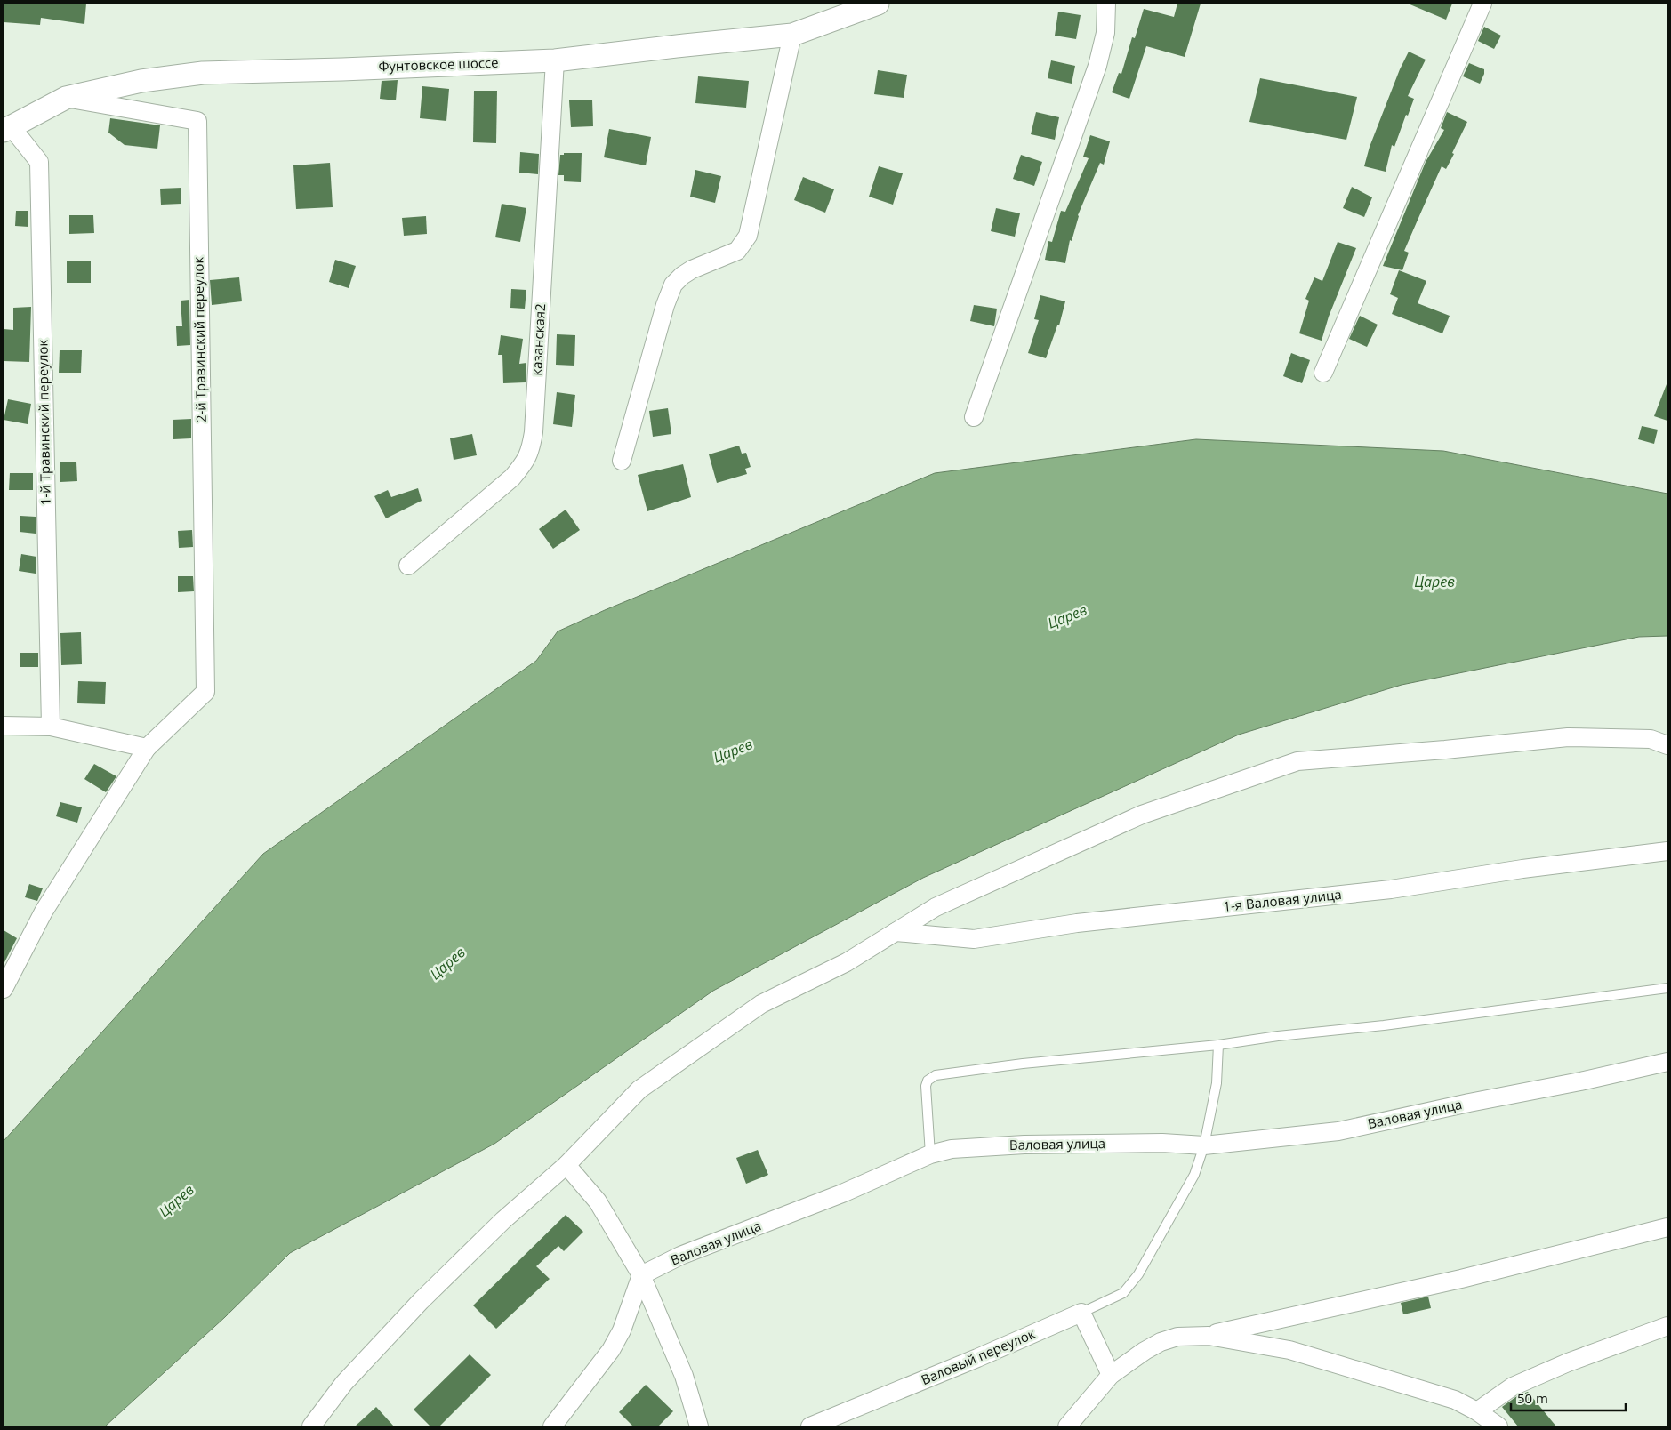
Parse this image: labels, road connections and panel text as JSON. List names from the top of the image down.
{
  "streets": {
    "street": [
      "Фунтовское шоссе",
      "2-й Травинский переулок",
      "казанская2",
      "1-й Травинский переулок",
      "1-я Валовая улица",
      "Валовая улица",
      "Валовый переулок"
    ]
  },
  "crossings": [
    ["Фунтовское шоссе", "2-й Травинский переулок"],
    ["Фунтовское шоссе", "казанская2"],
    ["Фунтовское шоссе", "1-й Травинский переулок"]
  ],
  "water": ["Царев"],
  "scale_bar": "50 m"
}
